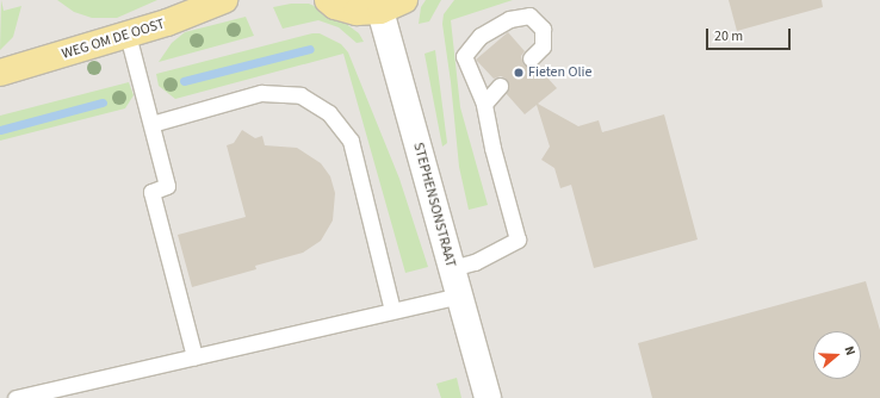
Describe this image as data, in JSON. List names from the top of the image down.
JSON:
{
  "streets": {
    "main road": ["WEG OM DE OOST"],
    "street": ["STEPHENSONSTRAAT"]
  },
  "places": ["Fieten Olie"],
  "scale_bar": "20 m",
  "north": "right"
}
